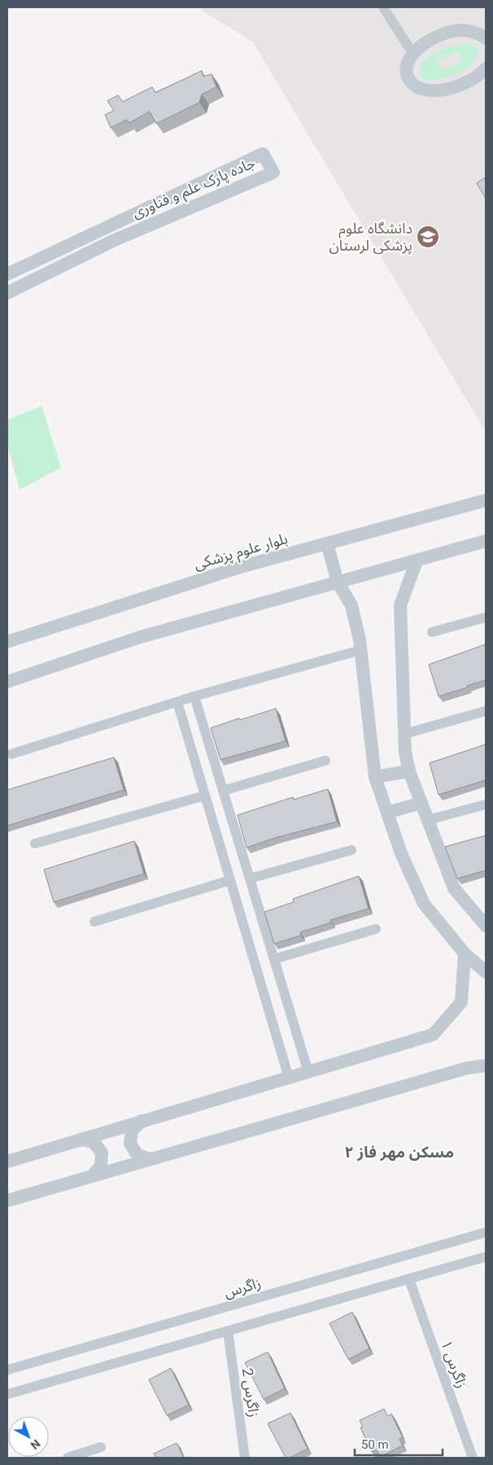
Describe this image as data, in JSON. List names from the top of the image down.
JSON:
{
  "streets": {
    "street": [
      "جاده پارک علم و فناوری",
      "بلوار علوم پزشکی",
      "زاگرس",
      "زاگرس ۱",
      "زاگرس 2"
    ]
  },
  "districts": ["مسکن مهر فاز ۲"],
  "places": {
    "school or university": ["دانشگاه علوم پزشکی لرستان"]
  },
  "scale_bar": "50 m",
  "north": "bottom right"
}
